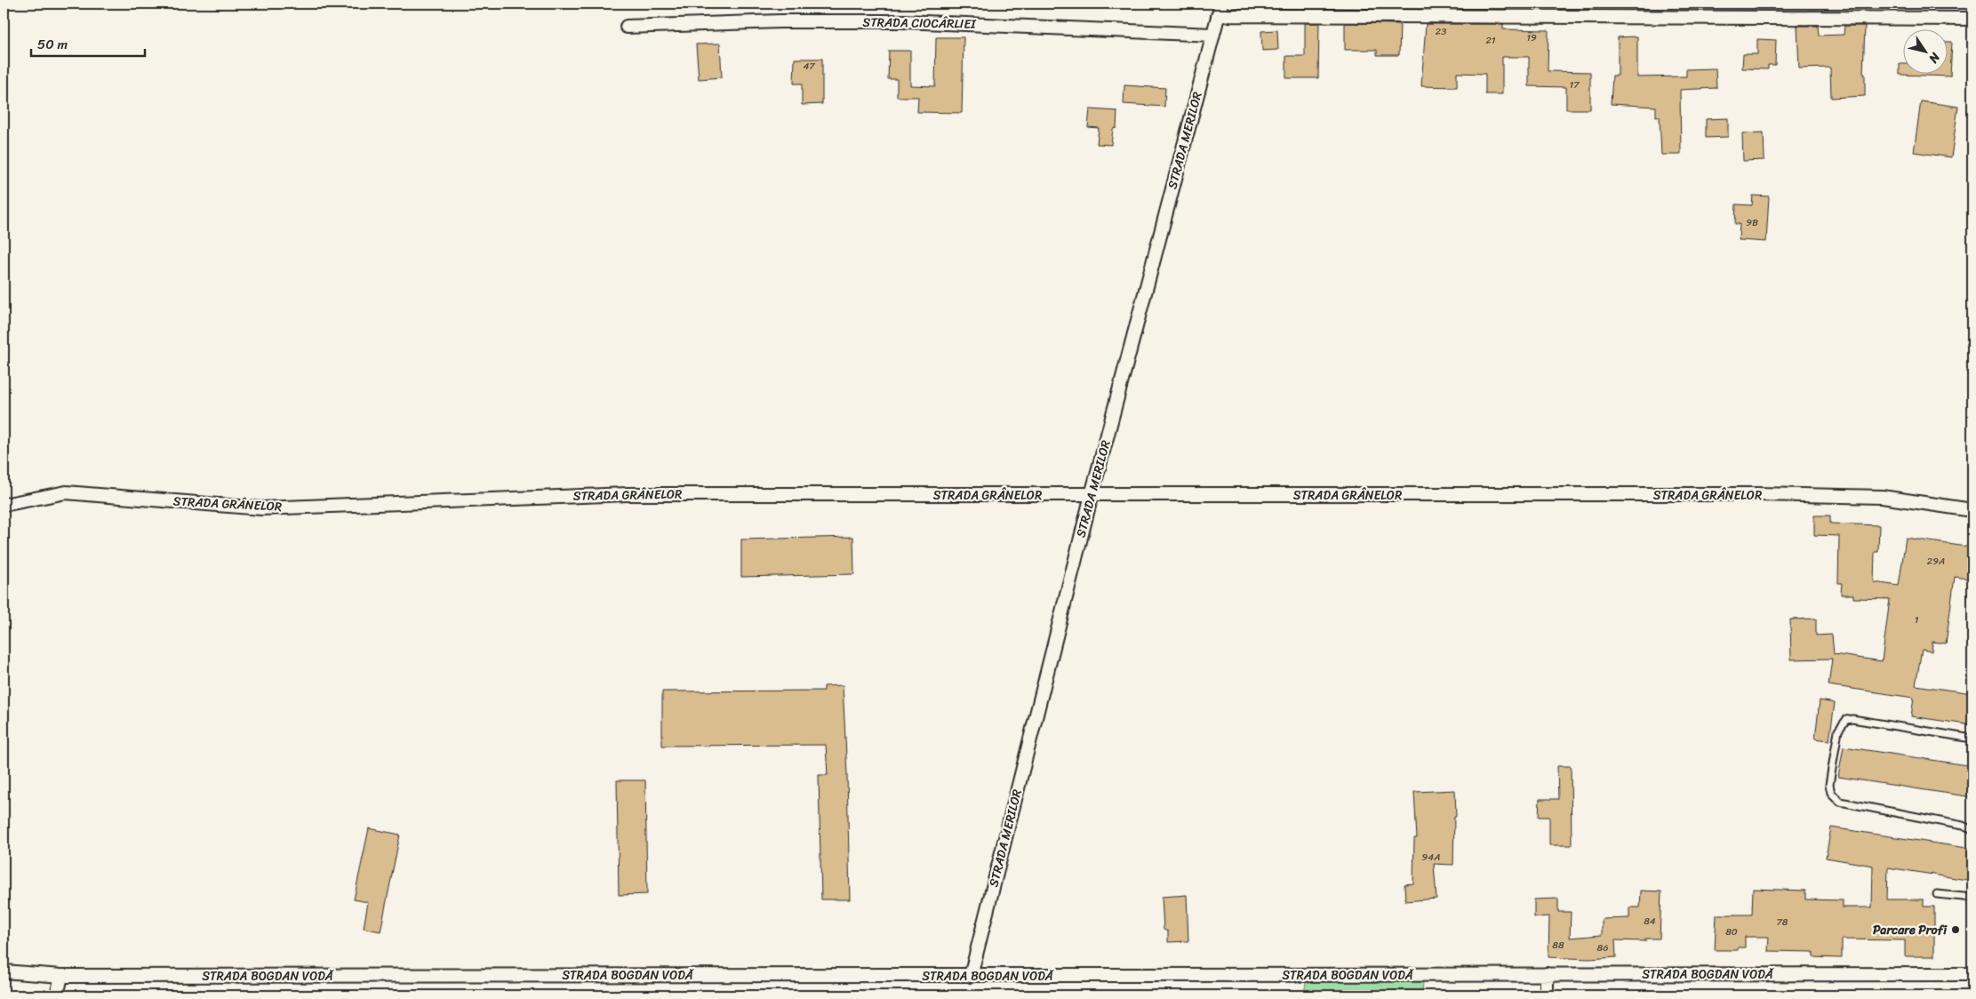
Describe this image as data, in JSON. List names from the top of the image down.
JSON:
{
  "streets": {
    "street": [
      "STRADA CIOCÂRLIEI",
      "STRADA MERILOR",
      "STRADA GRÂNELOR",
      "STRADA BOGDAN VODĂ"
    ]
  },
  "crossings": [
    ["STRADA CIOCÂRLIEI", "STRADA MERILOR"],
    ["STRADA MERILOR", "STRADA GRÂNELOR"],
    ["STRADA MERILOR", "STRADA BOGDAN VODĂ"]
  ],
  "places": ["Parcare Profi"],
  "house_numbers": [
    "23",
    "19",
    "21",
    "47",
    "17",
    "9B",
    "29A",
    "1",
    "94A",
    "84",
    "78",
    "80",
    "88",
    "86"
  ],
  "scale_bar": "50 m",
  "north": "bottom right"
}
